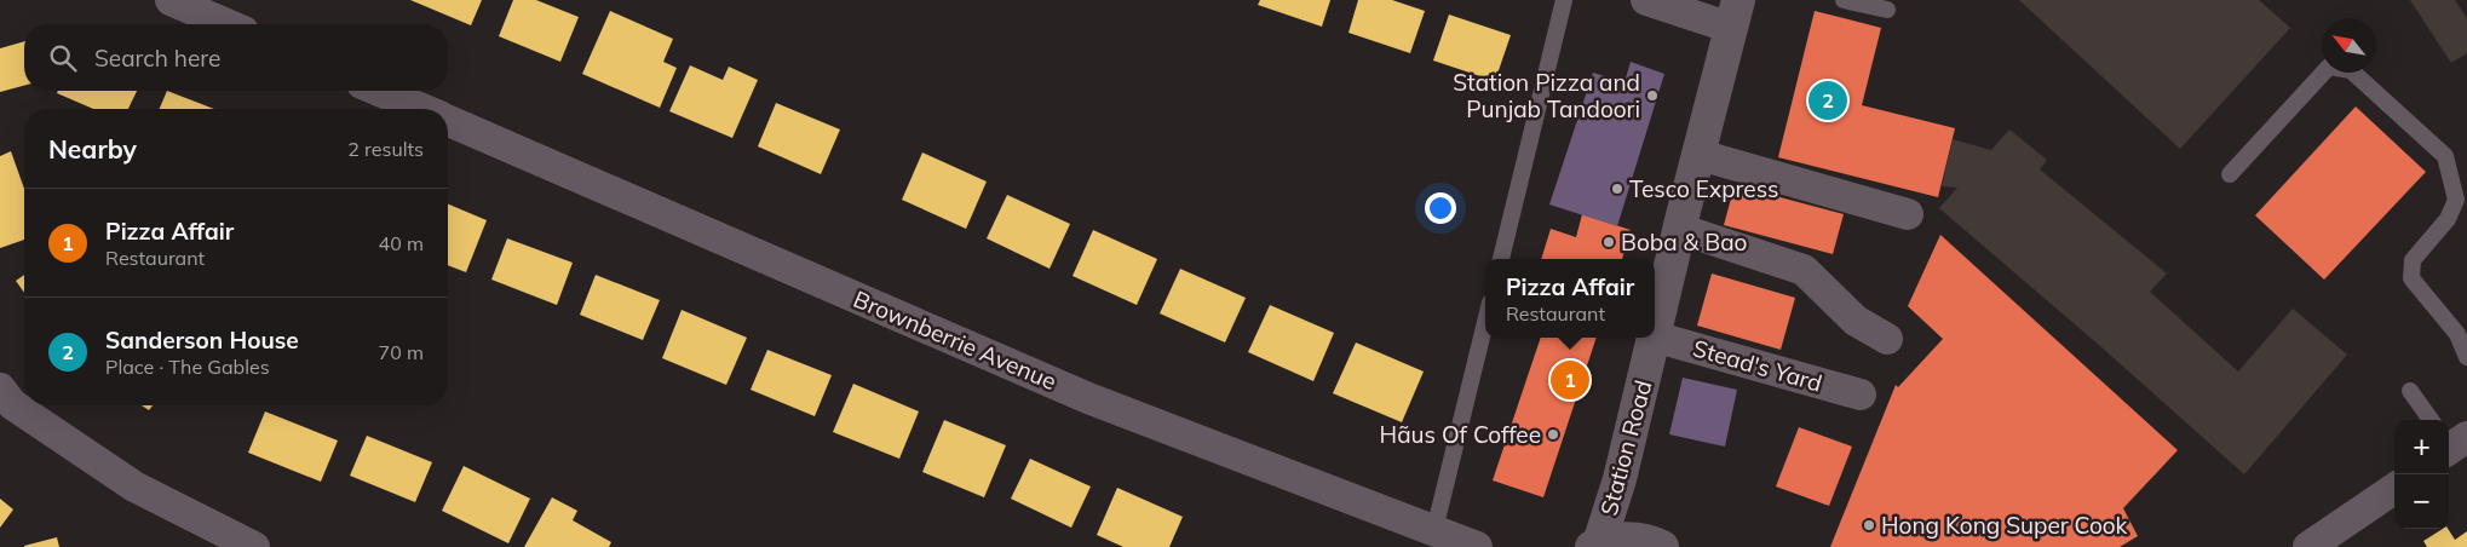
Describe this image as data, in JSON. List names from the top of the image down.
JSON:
{
  "streets": {
    "street": ["Brownberrie Avenue", "Stead's Yard", "Station Road"]
  },
  "places": [
    "Station Pizza and Punjab Tandoori",
    "Tesco Express",
    "Boba & Bao",
    "Hãus Of Coffee",
    "Hong Kong Super Cook"
  ],
  "north": "top left",
  "page": {
    "search": "Search here",
    "pins": ["2", "1"],
    "heading": ["Nearby", "2 results"],
    "list": [
      {
        "mark": "1",
        "name": "Pizza Affair",
        "note": "Restaurant",
        "value": "40 m"
      },
      {
        "mark": "2",
        "name": "Sanderson House",
        "note": "Place · The Gables",
        "value": "70 m"
      }
    ],
    "popup": ["Pizza Affair", "Restaurant"],
    "map_buttons": ["+", "−"]
  }
}
